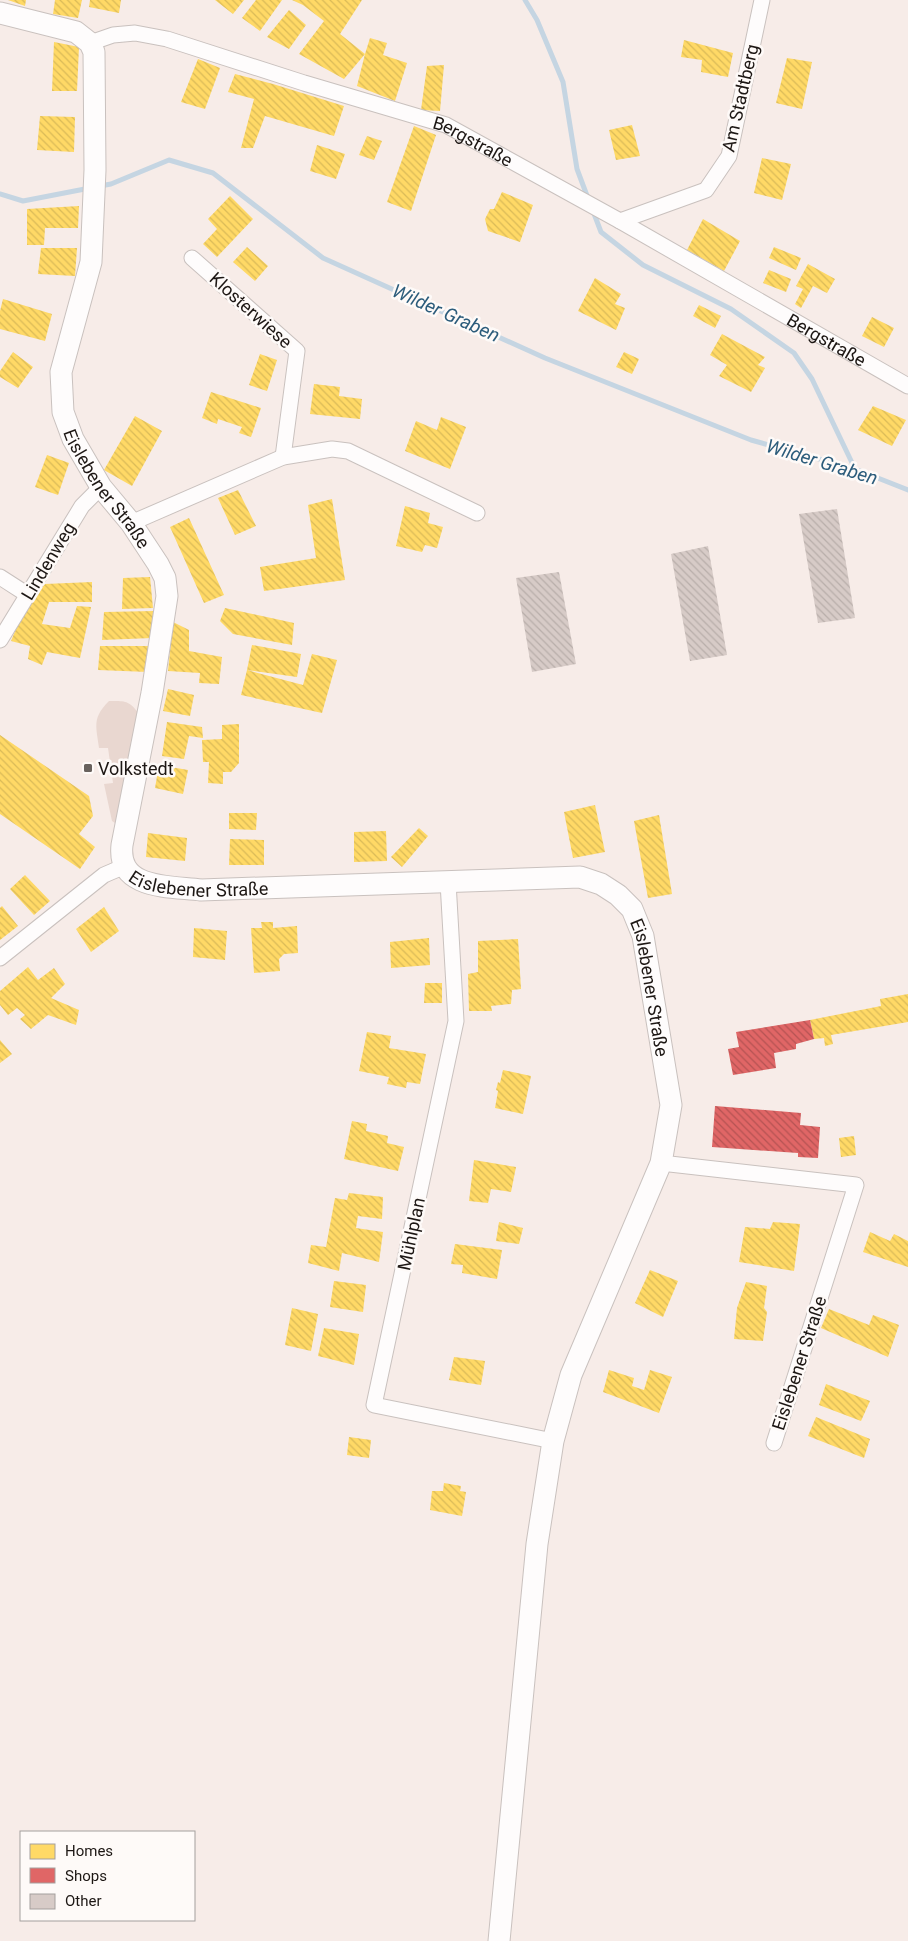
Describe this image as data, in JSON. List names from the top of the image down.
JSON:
{
  "streets": {
    "main road": ["Eislebener Straße"],
    "street": [
      "Am Stadtberg",
      "Bergstraße",
      "Klosterwiese",
      "Lindenweg",
      "Mühlplan"
    ]
  },
  "crossings": [
    ["Am Stadtberg", "Bergstraße"],
    ["Bergstraße", "Eislebener Straße"],
    ["Eislebener Straße", "Lindenweg"],
    ["Eislebener Straße", "Mühlplan"]
  ],
  "water": ["Wilder Graben"],
  "places": {
    "transit": ["Volkstedt"]
  },
  "legend": ["Homes", "Shops", "Other"]
}
